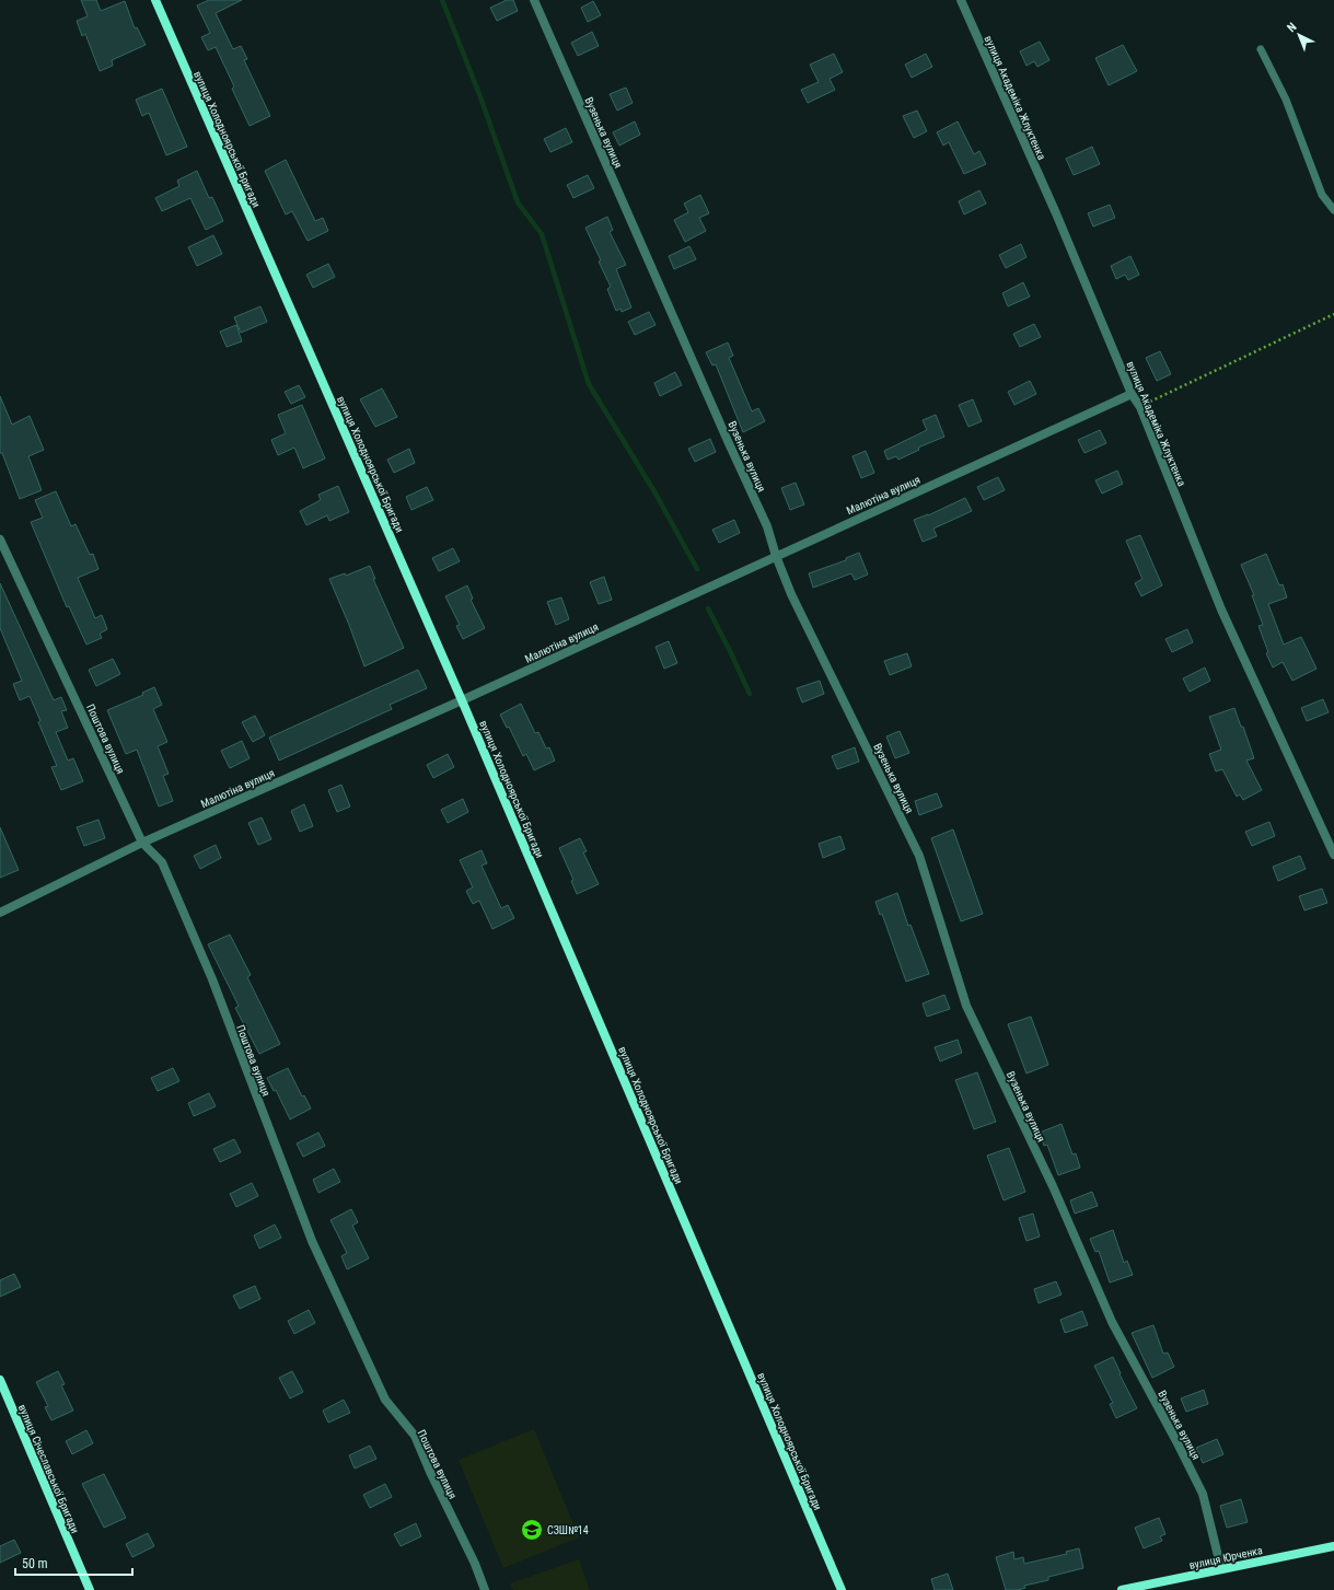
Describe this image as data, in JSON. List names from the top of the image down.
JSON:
{
  "streets": {
    "street": [
      "вулиця Академіка Жлуктенка",
      "Вузенька вулиця",
      "вулиця Холодноярської Бригади",
      "Малютіна вулиця",
      "Поштова вулиця",
      "вулиця Січеславської Бригади",
      "вулиця Юрченка"
    ]
  },
  "crossings": [
    ["вулиця Академіка Жлуктенка", "Малютіна вулиця"],
    ["Вузенька вулиця", "Малютіна вулиця"],
    ["Вузенька вулиця", "вулиця Юрченка"],
    ["вулиця Холодноярської Бригади", "Малютіна вулиця"],
    ["Малютіна вулиця", "Поштова вулиця"]
  ],
  "places": {
    "school or university": ["СЗШ№14"]
  },
  "scale_bar": "50 m",
  "north": "top left"
}
